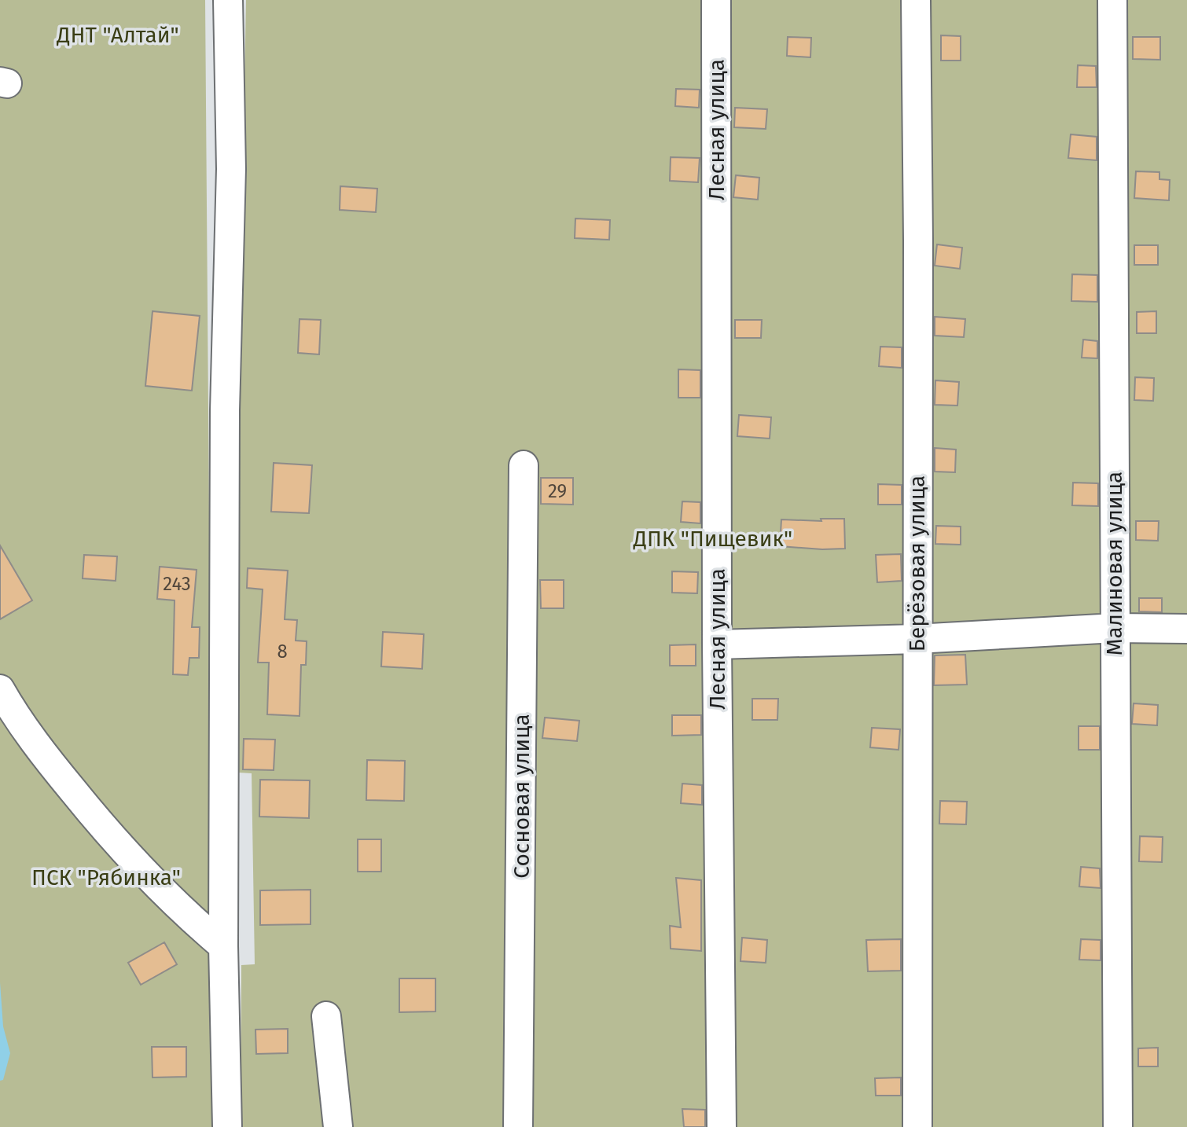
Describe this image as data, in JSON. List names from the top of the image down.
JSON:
{
  "streets": {
    "street": [
      "Лесная улица",
      "Берёзовая улица",
      "Малиновая улица",
      "Сосновая улица"
    ]
  },
  "parks": ["ДНТ \"Алтай\"", "ДПК \"Пищевик\"", "ПСК \"Рябинка\""],
  "house_numbers": ["29", "243", "8"]
}
